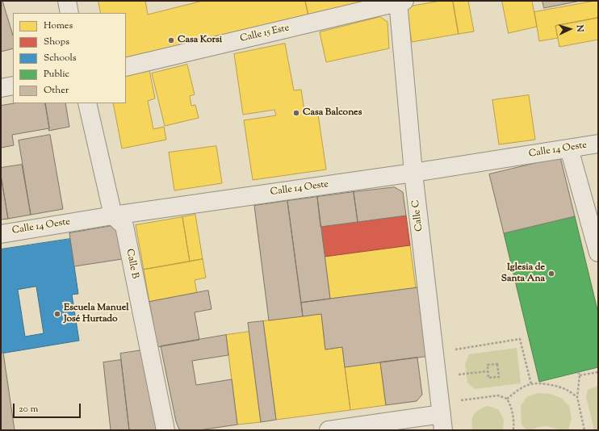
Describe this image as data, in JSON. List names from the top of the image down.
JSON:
{
  "streets": {
    "street": [
      "Calle 15 Este",
      "Calle 14 Oeste",
      "Calle C",
      "Calle B"
    ]
  },
  "crossings": [
    ["Calle 15 Este", "Calle C"],
    ["Calle 14 Oeste", "Calle C"],
    ["Calle 14 Oeste", "Calle B"]
  ],
  "places": [
    "Casa Korsi",
    "Casa Balcones",
    "Iglesia de Santa Ana",
    "Escuela Manuel José Hurtado"
  ],
  "legend": [
    "Homes",
    "Shops",
    "Schools",
    "Public",
    "Other"
  ],
  "scale_bar": "20 m",
  "north": "right"
}
